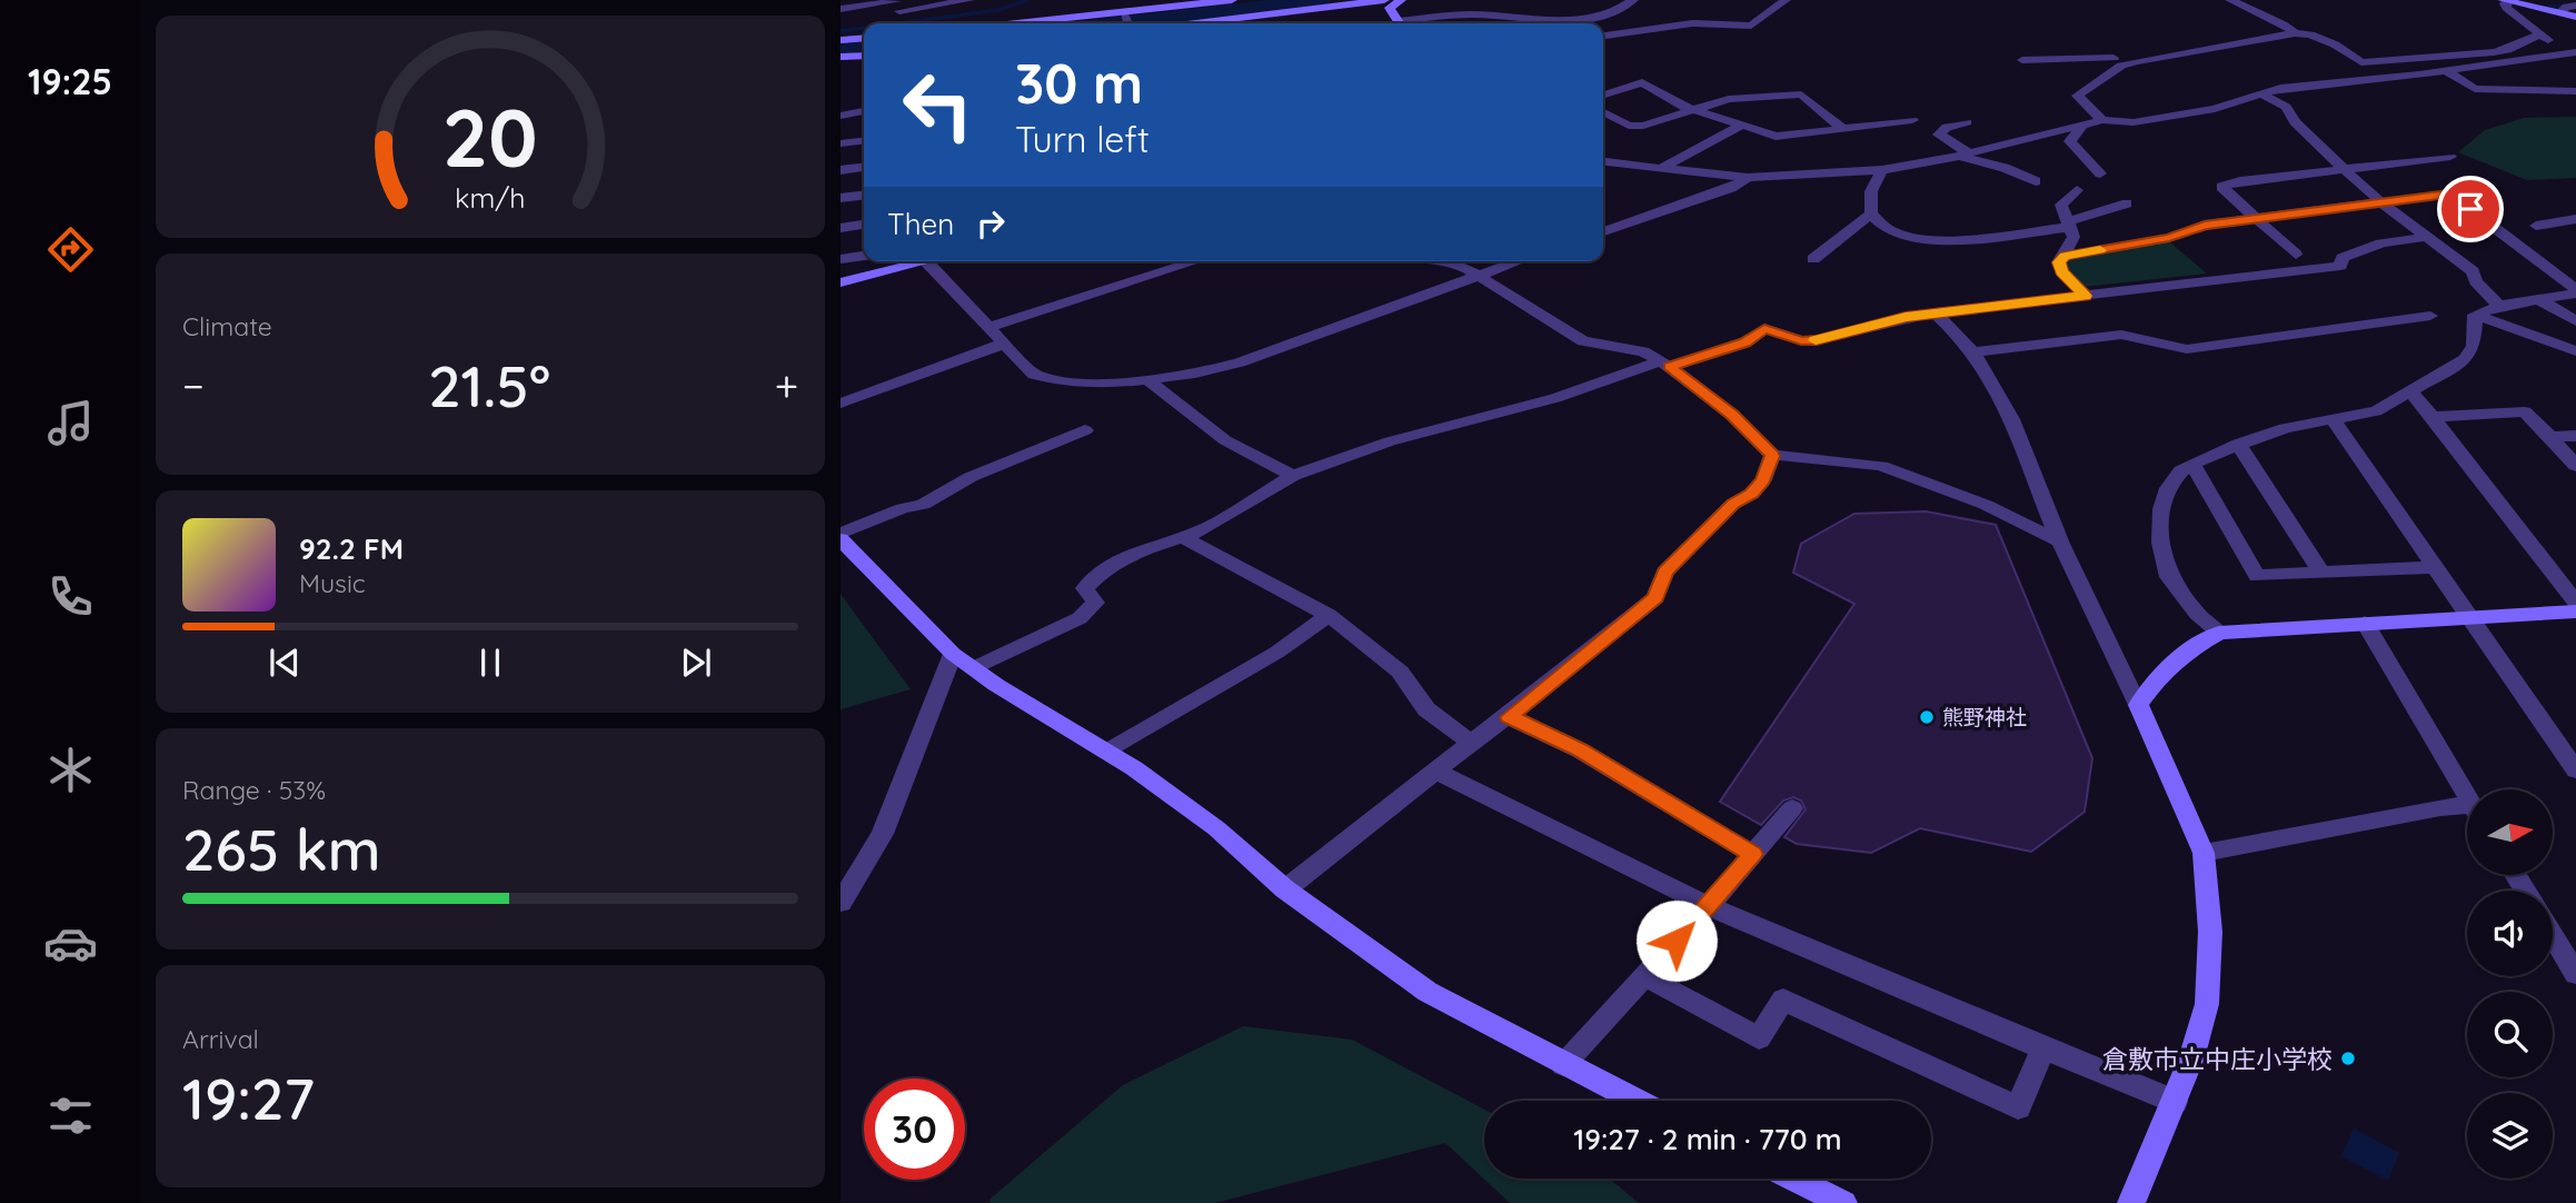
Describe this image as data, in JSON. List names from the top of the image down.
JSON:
{
  "places": ["熊野神社", "倉敷市立中庄小学校"],
  "north": "right",
  "page": {
    "tabs": "19:25",
    "turn": ["30 m", "Turn left"],
    "then": "Then",
    "tile": [
      "Climate",
      ["Range · 53%", "265 km"],
      ["Arrival", "19:27"]
    ],
    "heat": ["−", "21.5°", "+"],
    "song": ["92.2 FM", "Music"],
    "limit": "30",
    "trip": "19:27 · 2 min · 770 m",
    "gauge": ["20", "km/h"]
  }
}
